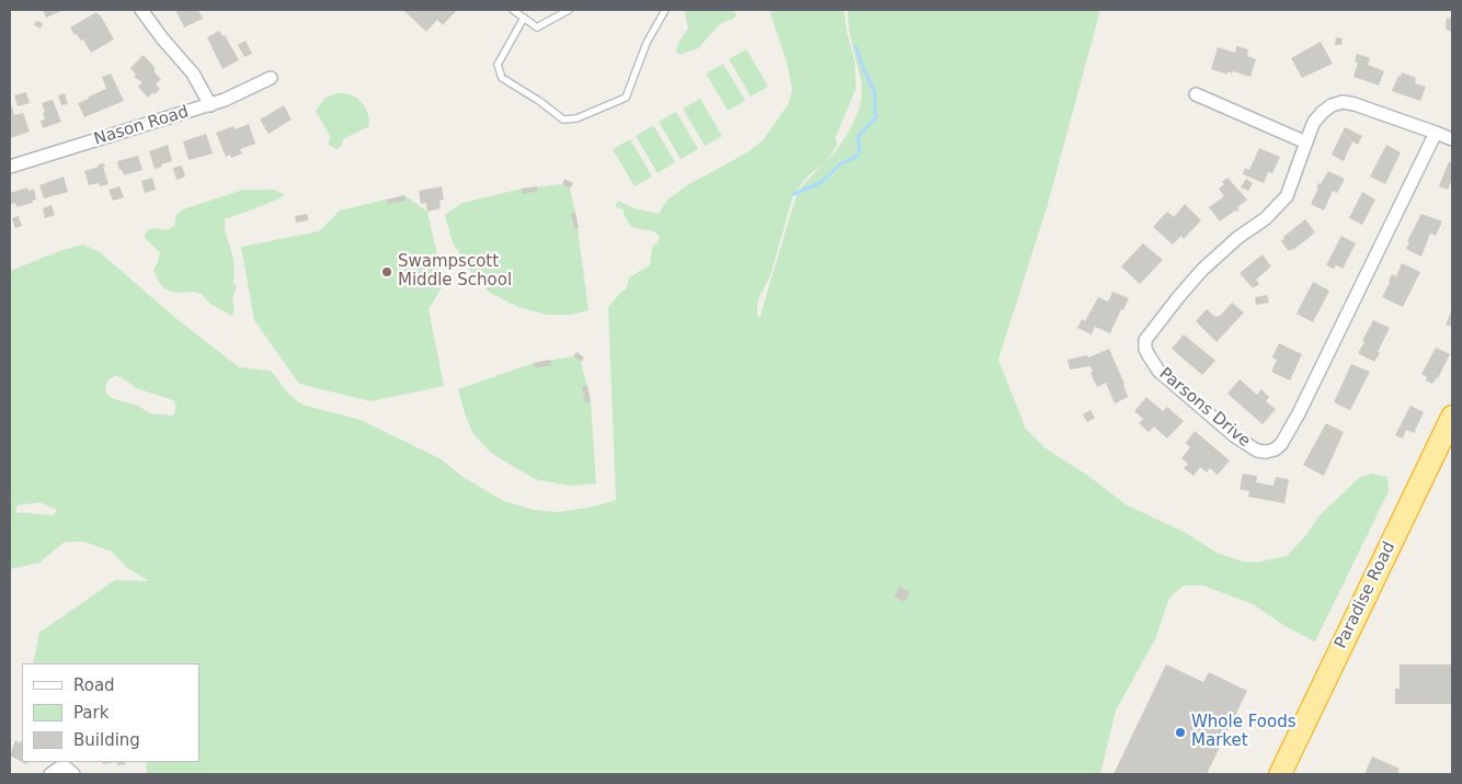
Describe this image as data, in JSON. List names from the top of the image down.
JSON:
{
  "streets": {
    "highway": ["Paradise Road"],
    "street": ["Nason Road", "Parsons Drive"]
  },
  "places": ["Swampscott Middle School", "Whole Foods Market"],
  "legend": ["Road", "Park", "Building"]
}
